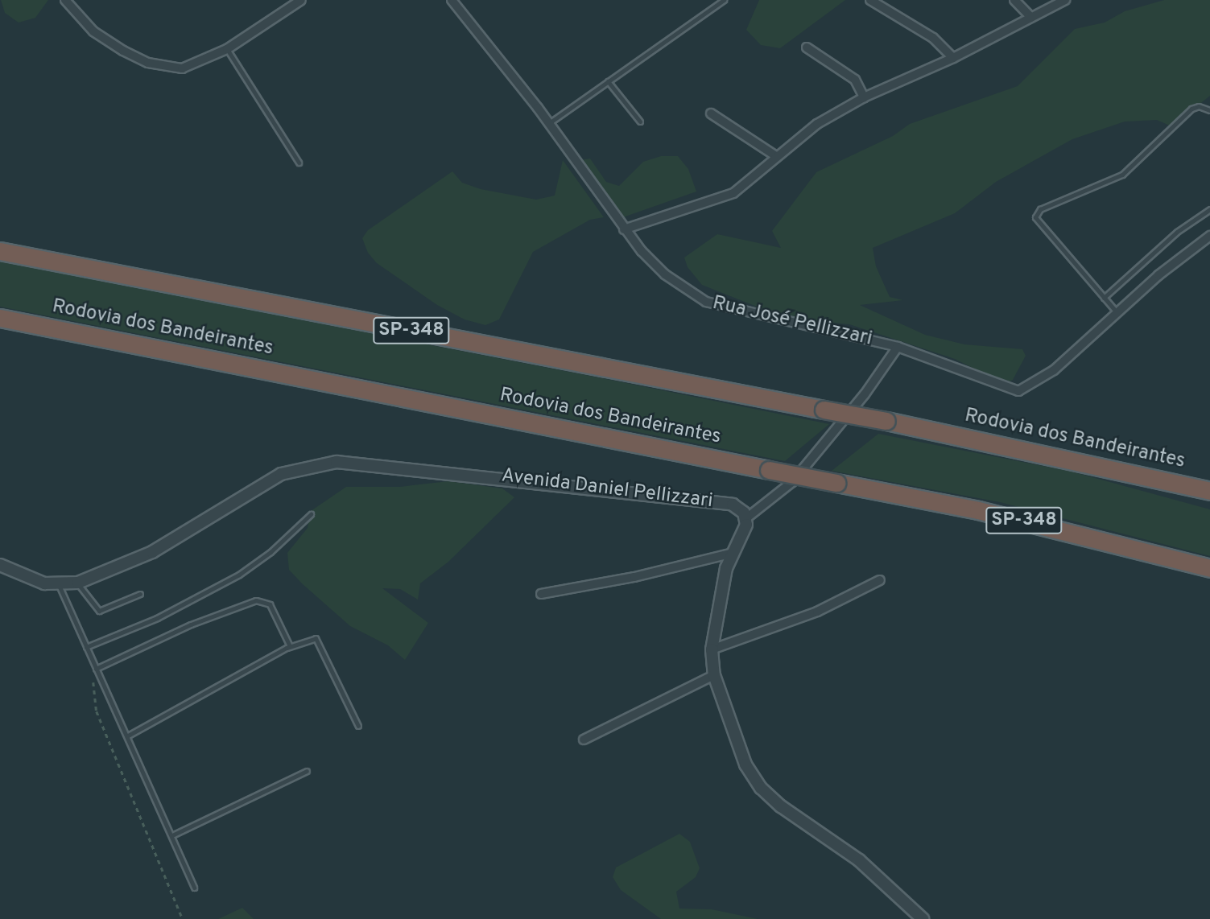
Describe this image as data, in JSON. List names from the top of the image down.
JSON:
{
  "streets": {
    "highway": ["Rodovia dos Bandeirantes", "SP-348"],
    "street": ["Rua José Pellizzari", "Avenida Daniel Pellizzari"]
  }
}
